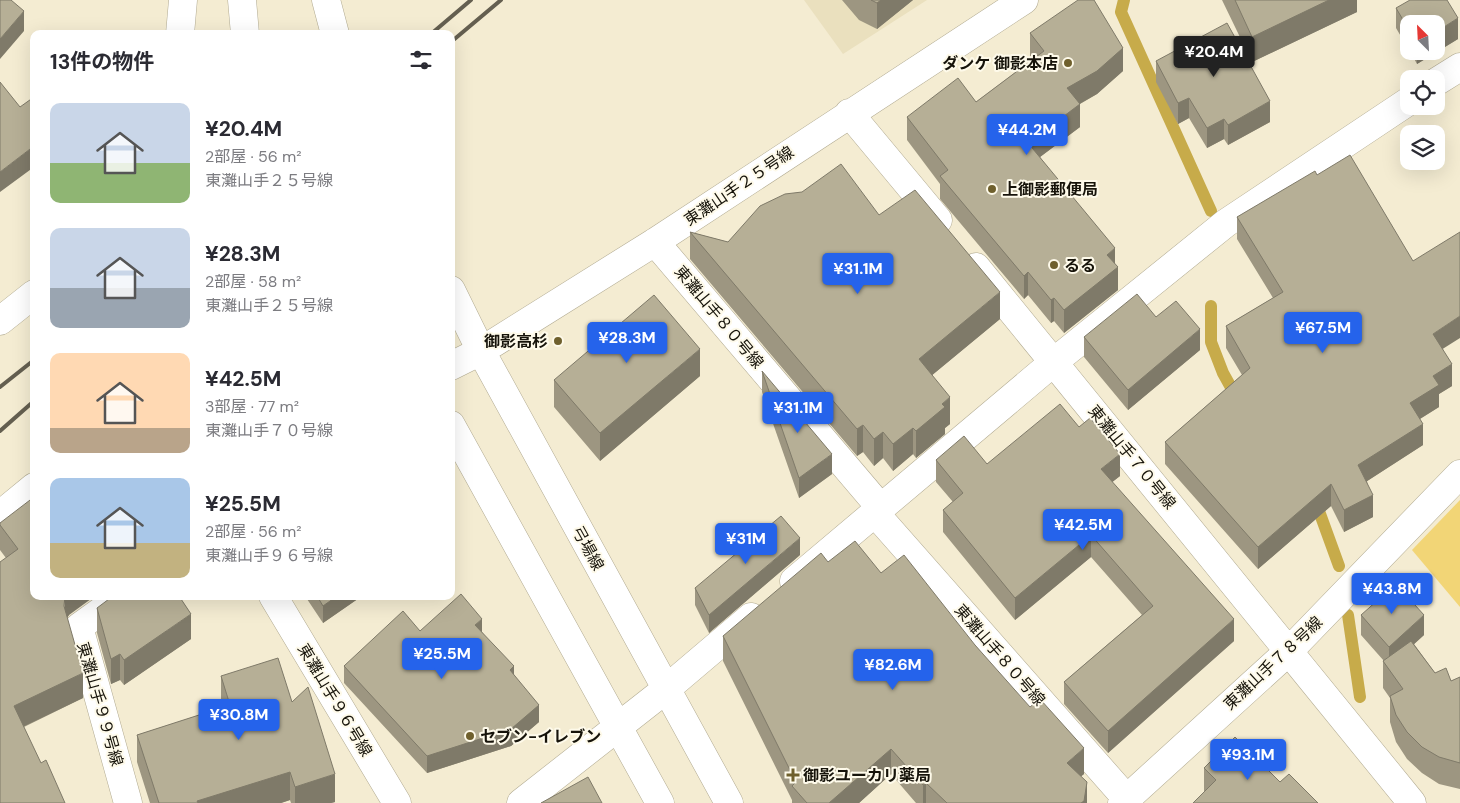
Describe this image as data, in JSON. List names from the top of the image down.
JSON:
{
  "streets": {
    "street": [
      "東灘山手２５号線",
      "東灘山手８０号線",
      "東灘山手７０号線",
      "弓場線",
      "東灘山手７８号線",
      "東灘山手９６号線",
      "東灘山手９９号線"
    ]
  },
  "crossings": [
    ["東灘山手２５号線", "東灘山手８０号線"],
    ["東灘山手２５号線", "東灘山手７０号線"],
    ["東灘山手２５号線", "弓場線"],
    ["東灘山手８０号線", "東灘山手７８号線"],
    ["東灘山手７０号線", "東灘山手７８号線"]
  ],
  "places": {
    "other": [
      "ダンケ 御影本店",
      "上御影郵便局",
      "るる",
      "御影高杉",
      "セブン-イレブン"
    ],
    "health": ["御影ユーカリ薬局"]
  },
  "north": "top left",
  "page": {
    "heading": "13件の物件",
    "price": [
      "¥20.4M",
      "¥44.2M",
      "¥31.1M",
      "¥67.5M",
      "¥28.3M",
      "¥31.1M",
      "¥42.5M",
      "¥31M",
      "¥43.8M",
      "¥25.5M",
      "¥82.6M",
      "¥30.8M",
      "¥93.1M"
    ],
    "list": [
      {
        "name": "¥20.4M",
        "note": "2部屋 · 56 m² · 東灘山手２５号線"
      },
      {
        "name": "¥28.3M",
        "note": "2部屋 · 58 m² · 東灘山手２５号線"
      },
      {
        "name": "¥42.5M",
        "note": "3部屋 · 77 m² · 東灘山手７０号線"
      },
      {
        "name": "¥25.5M",
        "note": "2部屋 · 56 m² · 東灘山手９６号線"
      }
    ]
  }
}
